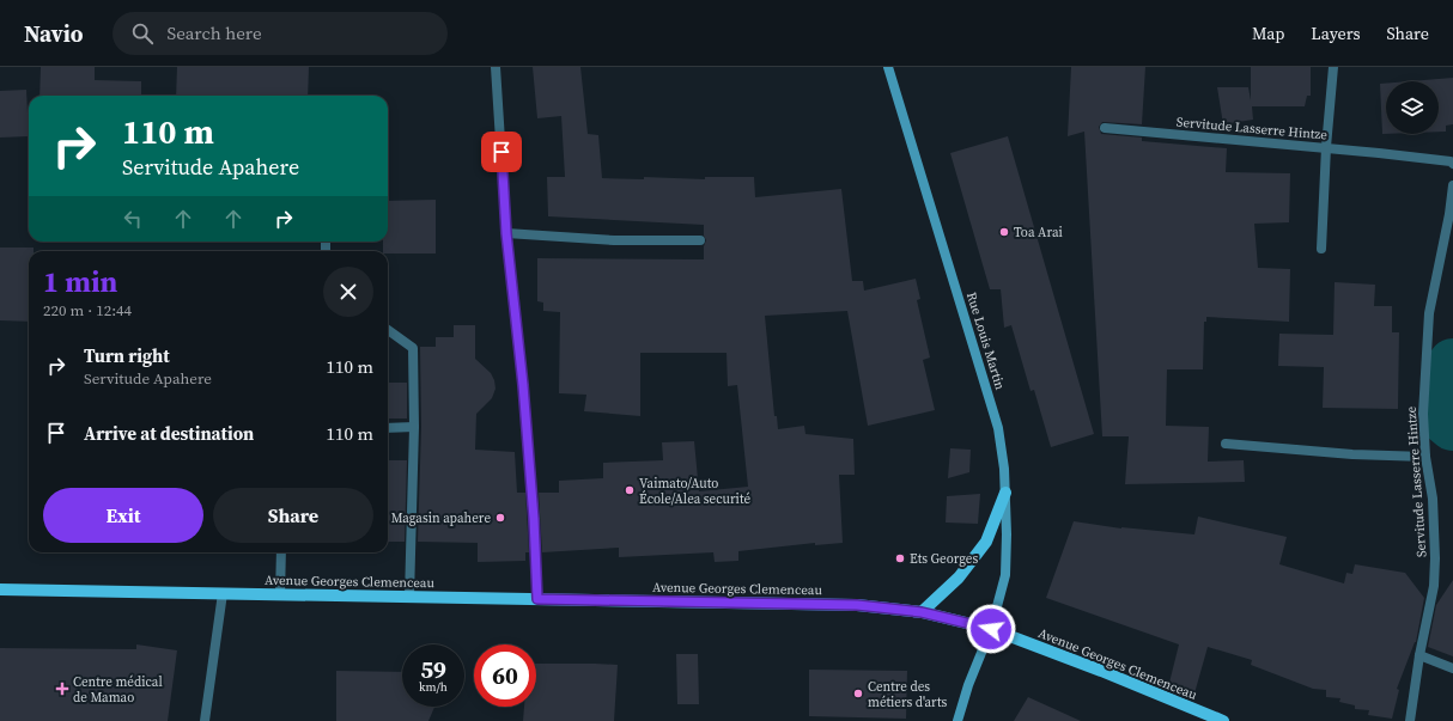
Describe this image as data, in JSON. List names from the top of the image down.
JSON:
{
  "streets": {
    "main road": ["Rue Louis Martin", "Avenue Georges Clemenceau"],
    "street": ["Servitude Lasserre Hintze"]
  },
  "crossings": [
    ["Rue Louis Martin", "Avenue Georges Clemenceau"]
  ],
  "places": {
    "other": [
      "Toa Arai",
      "Vaimato/Auto École/Alea securité",
      "Magasin apahere",
      "Ets Georges",
      "Centre des métiers d'arts"
    ],
    "health": ["Centre médical de Mamao"]
  },
  "page": {
    "header": "Navio",
    "search": "Search here",
    "nav": ["Map", "Layers", "Share"],
    "turn": ["110 m", "Servitude Apahere"],
    "heading": ["1 min", "220 m · 12:44"],
    "list": [
      {
        "name": "Turn right",
        "note": "Servitude Apahere",
        "value": "110 m"
      },
      {
        "name": "Arrive at destination",
        "value": "110 m"
      }
    ],
    "buttons": ["Exit", "Share"],
    "speed": "59 km/h",
    "limit": "60"
  }
}
